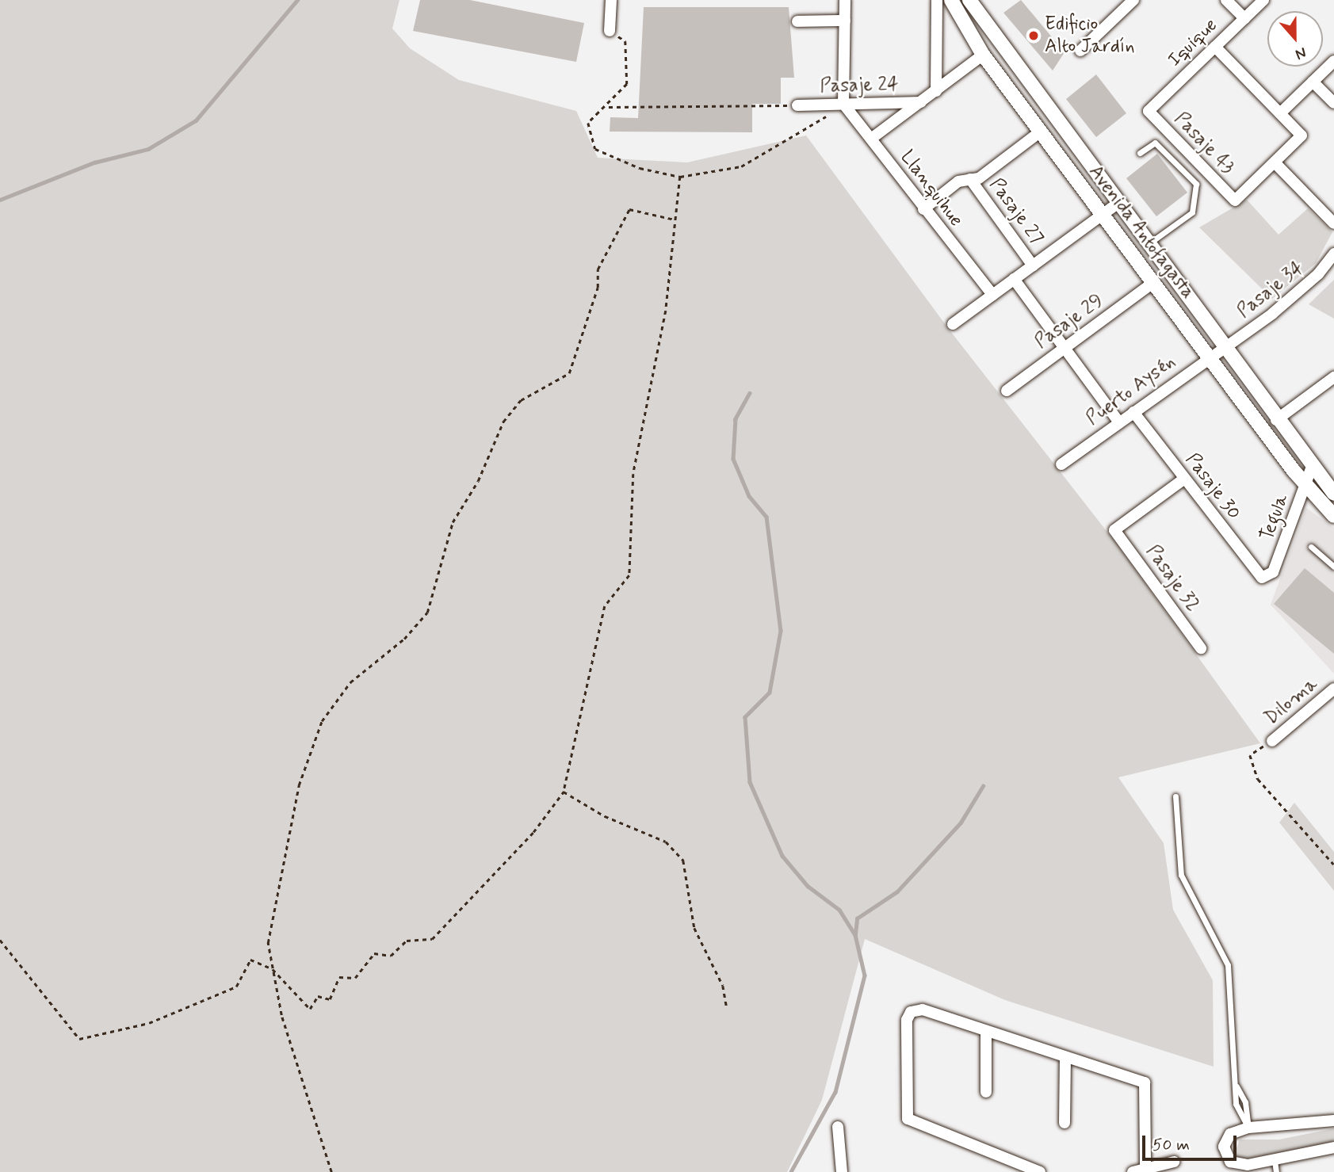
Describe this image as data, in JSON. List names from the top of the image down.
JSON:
{
  "streets": {
    "street": [
      "Iquique",
      "Pasaje 24",
      "Pasaje 43",
      "Llanquihue",
      "Pasaje 27",
      "Avenida Antofagasta",
      "Pasaje 34",
      "Pasaje 29",
      "Puerto Aysén",
      "Pasaje 30",
      "Tegula",
      "Pasaje 32",
      "Diloma"
    ]
  },
  "crossings": [
    ["Iquique", "Pasaje 43"],
    ["Pasaje 24", "Llanquihue"],
    ["Avenida Antofagasta", "Pasaje 34"],
    ["Avenida Antofagasta", "Pasaje 29"],
    ["Avenida Antofagasta", "Puerto Aysén"],
    ["Avenida Antofagasta", "Tegula"],
    ["Pasaje 34", "Puerto Aysén"],
    ["Puerto Aysén", "Pasaje 30"],
    ["Pasaje 30", "Tegula"],
    ["Pasaje 30", "Pasaje 32"]
  ],
  "places": ["Edificio Alto Jardín"],
  "scale_bar": "50 m",
  "north": "bottom"
}
